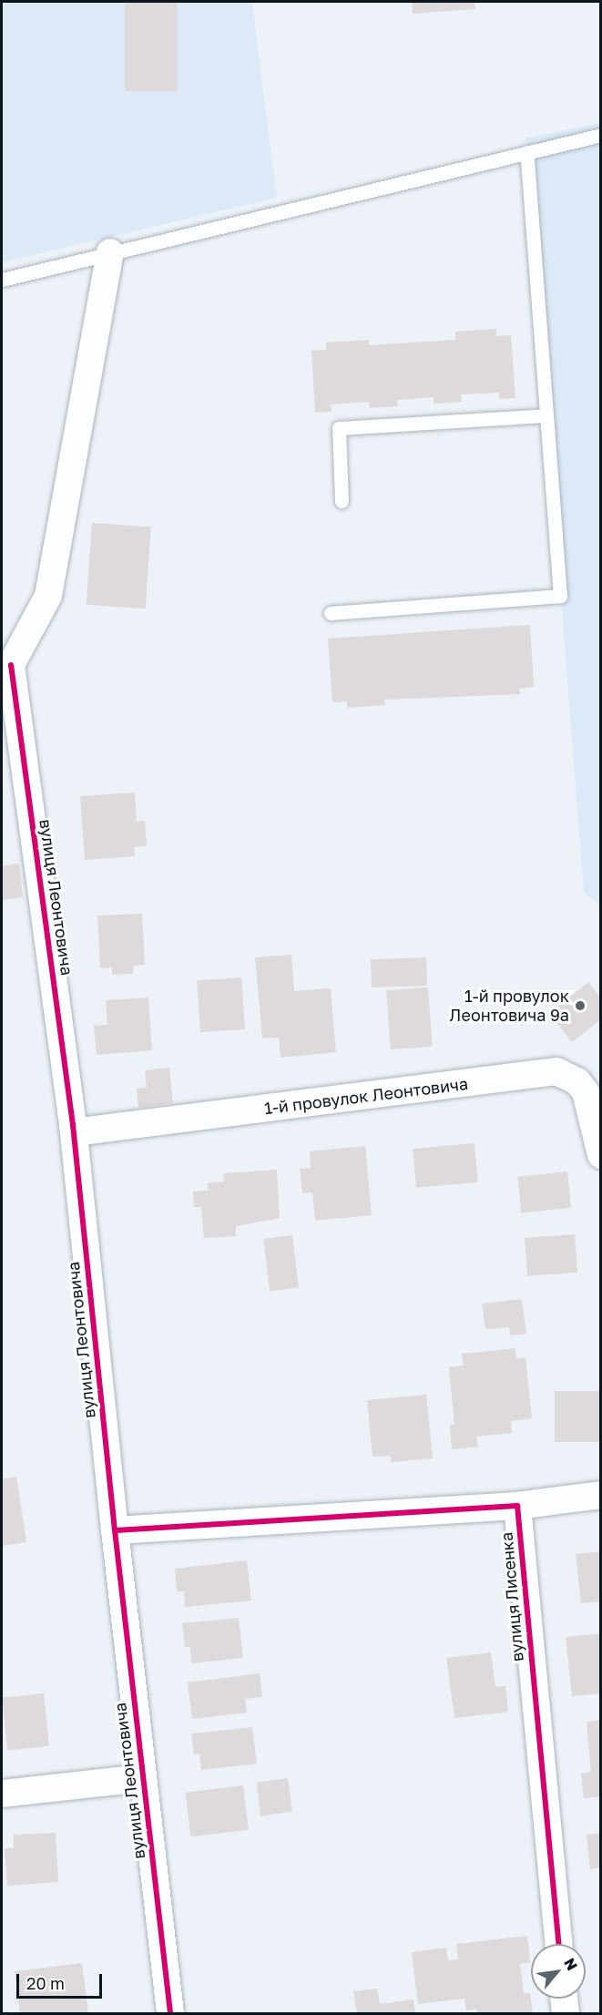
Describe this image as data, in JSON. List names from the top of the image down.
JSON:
{
  "streets": {
    "street": ["вулиця Леонтовича", "1-й провулок Леонтовича", "вулиця Лисенка"]
  },
  "crossings": [
    ["вулиця Леонтовича", "1-й провулок Леонтовича"]
  ],
  "places": ["1-й провулок Леонтовича 9а"],
  "scale_bar": "20 m",
  "north": "top right"
}
